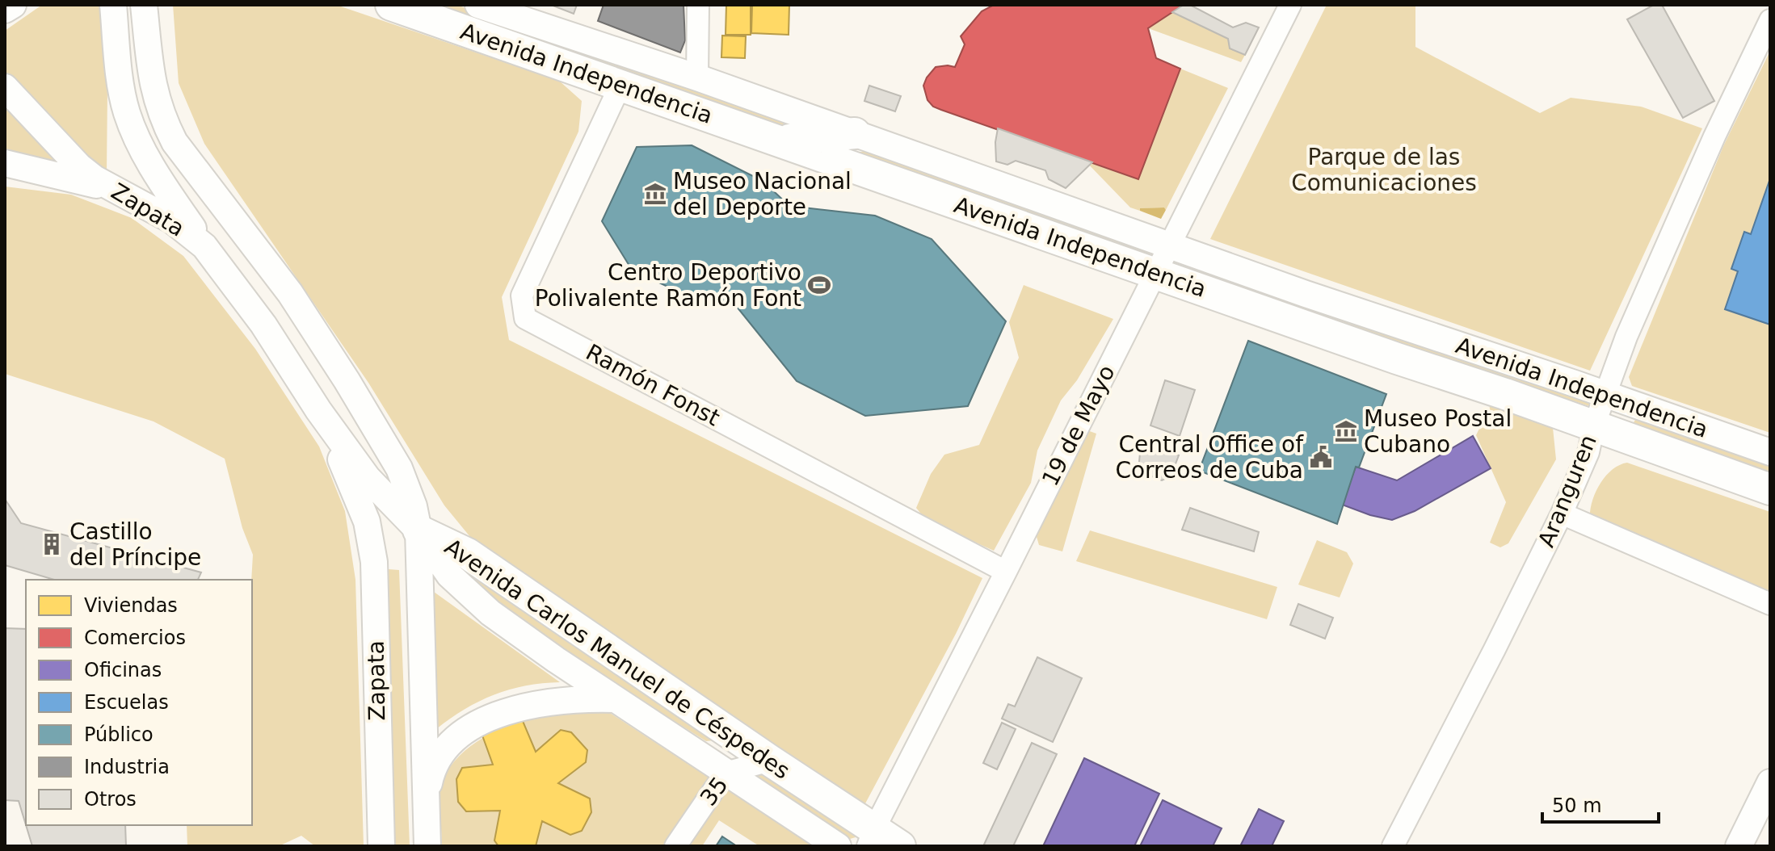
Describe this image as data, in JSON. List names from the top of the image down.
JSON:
{
  "streets": {
    "highway": ["Avenida Independencia", "Avenida Carlos Manuel de Céspedes"],
    "main road": ["Zapata"],
    "street": [
      "Ramón Fonst",
      "19 de Mayo",
      "Aranguren",
      "35"
    ]
  },
  "crossings": [
    ["Avenida Independencia", "Ramón Fonst"],
    ["Avenida Independencia", "19 de Mayo"],
    ["Avenida Independencia", "Aranguren"],
    ["Zapata", "Avenida Carlos Manuel de Céspedes"],
    ["Ramón Fonst", "19 de Mayo"],
    ["19 de Mayo", "Avenida Carlos Manuel de Céspedes"],
    ["Avenida Carlos Manuel de Céspedes", "35"]
  ],
  "parks": ["Parque de las Comunicaciones"],
  "places": {
    "museum": ["Museo Nacional del Deporte", "Museo Postal Cubano"],
    "sports": ["Centro Deportivo Polivalente Ramón Font"],
    "public building": ["Central Office of Correos de Cuba"],
    "building": ["Castillo del Príncipe"]
  },
  "legend": [
    "Viviendas",
    "Comercios",
    "Oficinas",
    "Escuelas",
    "Público",
    "Industria",
    "Otros"
  ],
  "scale_bar": "50 m"
}
